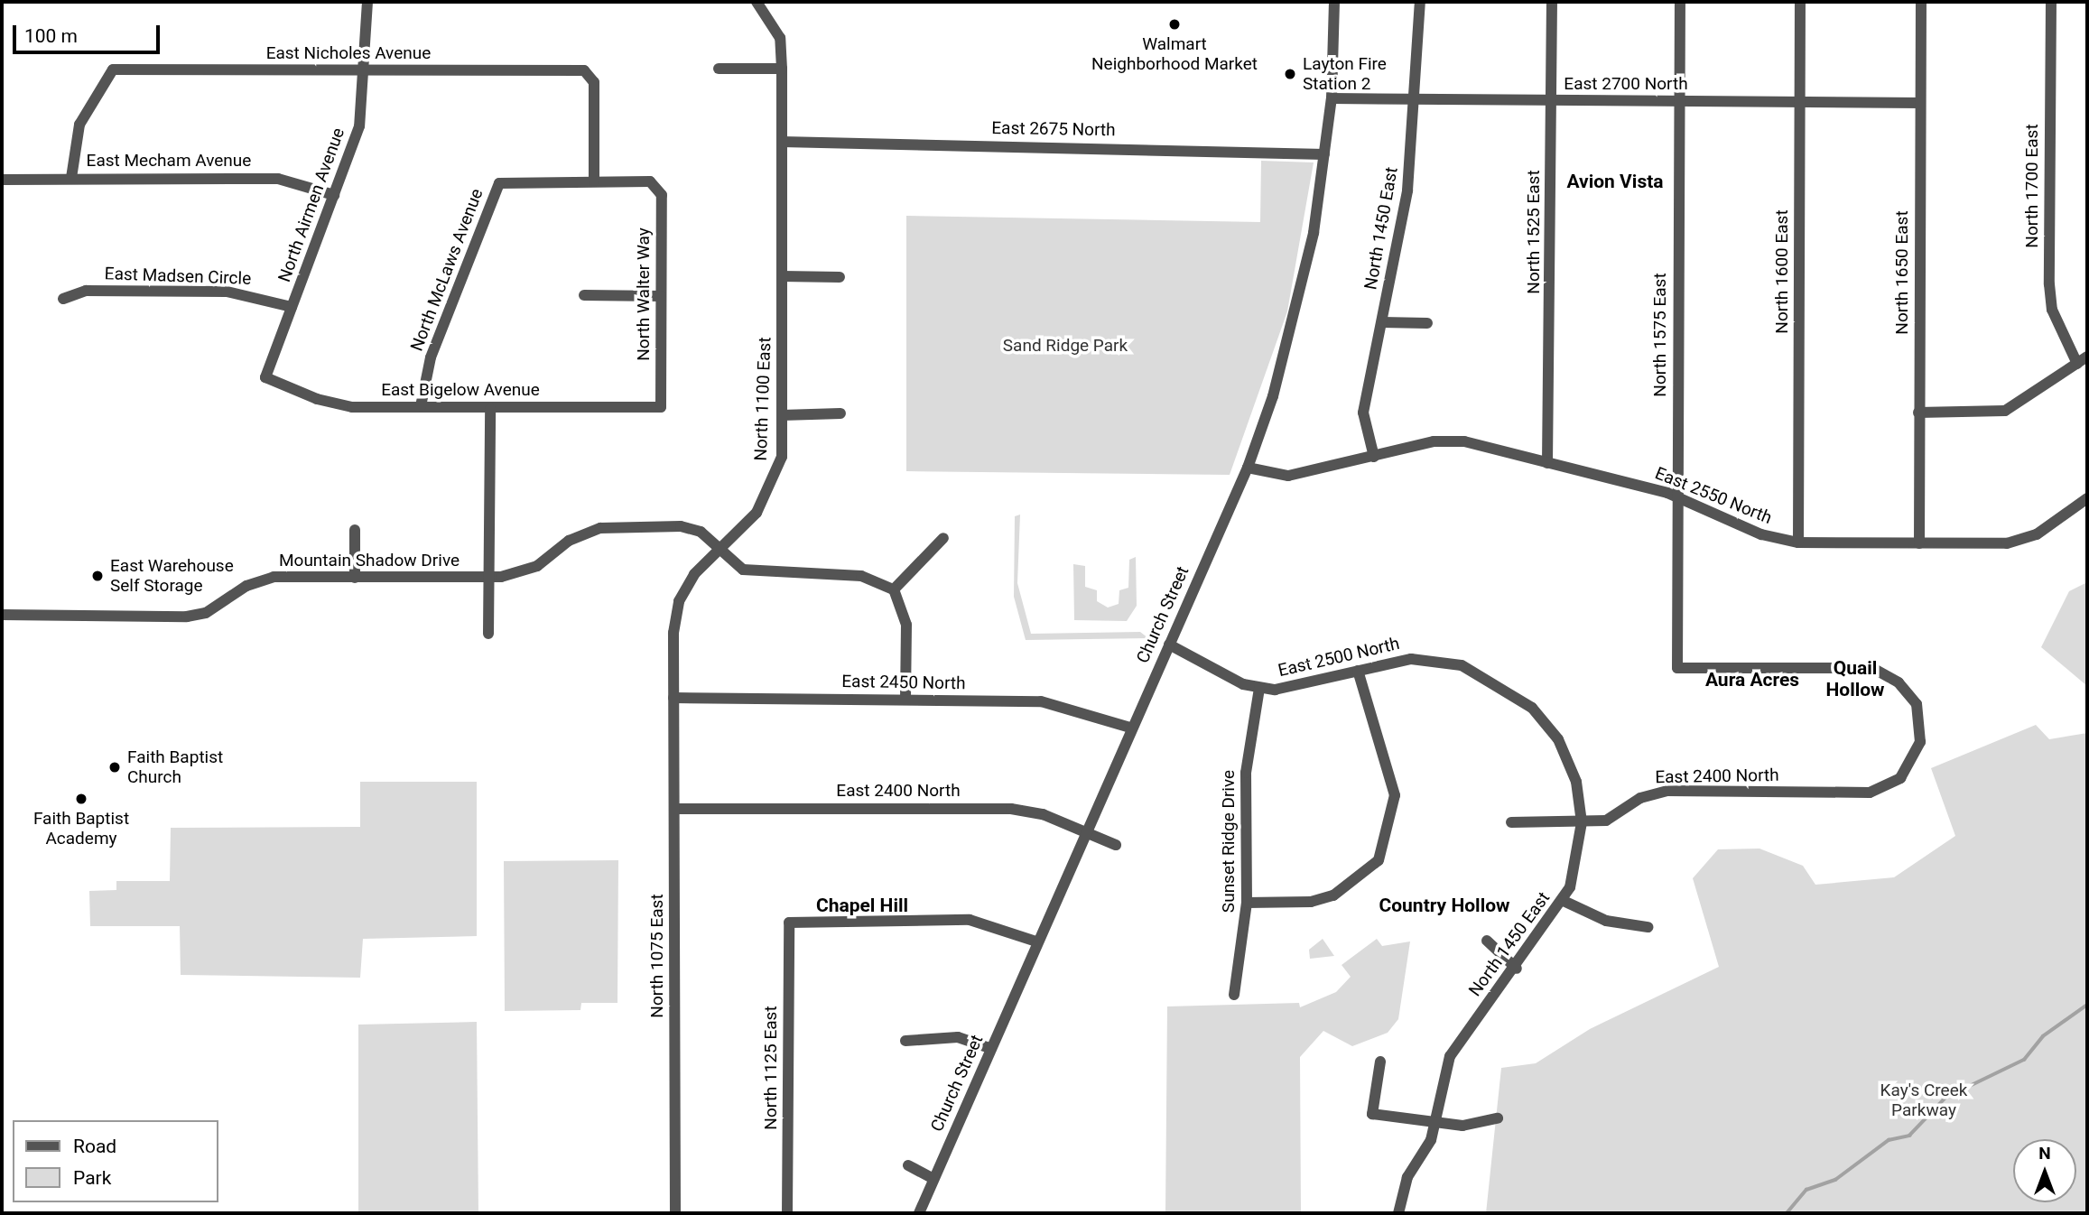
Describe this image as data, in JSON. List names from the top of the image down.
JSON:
{
  "streets": {
    "street": [
      "East Nicholes Avenue",
      "East 2700 North",
      "East 2675 North",
      "East Mecham Avenue",
      "North 1700 East",
      "North Airmen Avenue",
      "North 1450 East",
      "North 1525 East",
      "North McLaws Avenue",
      "North 1600 East",
      "North 1650 East",
      "East Madsen Circle",
      "North Walter Way",
      "North 1575 East",
      "East Bigelow Avenue",
      "North 1100 East",
      "East 2550 North",
      "Mountain Shadow Drive",
      "Church Street",
      "East 2500 North",
      "East 2450 North",
      "East 2400 North",
      "Sunset Ridge Drive",
      "North 1075 East",
      "North 1125 East"
    ]
  },
  "crossings": [
    ["East Nicholes Avenue", "East Mecham Avenue"],
    ["East Nicholes Avenue", "North Airmen Avenue"],
    ["East Nicholes Avenue", "North McLaws Avenue"],
    ["East Nicholes Avenue", "North Walter Way"],
    ["East 2700 North", "North 1450 East"],
    ["East 2700 North", "North 1525 East"],
    ["East 2700 North", "North 1600 East"],
    ["East 2700 North", "North 1650 East"],
    ["East 2700 North", "North 1575 East"],
    ["East 2700 North", "Church Street"],
    ["East 2675 North", "North 1100 East"],
    ["East 2675 North", "Church Street"],
    ["East Mecham Avenue", "North Airmen Avenue"],
    ["North Airmen Avenue", "East Madsen Circle"],
    ["North Airmen Avenue", "East Bigelow Avenue"],
    ["North 1450 East", "East 2550 North"],
    ["North 1450 East", "East 2500 North"],
    ["North 1450 East", "East 2400 North"],
    ["North 1525 East", "East 2550 North"],
    ["North McLaws Avenue", "North Walter Way"],
    ["North McLaws Avenue", "East Bigelow Avenue"],
    ["North 1600 East", "East 2550 North"],
    ["North 1650 East", "East 2550 North"],
    ["North Walter Way", "East Bigelow Avenue"],
    ["North 1575 East", "East 2550 North"],
    ["North 1575 East", "East 2400 North"],
    ["North 1100 East", "Mountain Shadow Drive"],
    ["North 1100 East", "East 2450 North"],
    ["North 1100 East", "North 1075 East"],
    ["East 2550 North", "Church Street"],
    ["Church Street", "East 2500 North"],
    ["Church Street", "East 2450 North"],
    ["Church Street", "East 2400 North"],
    ["Church Street", "North 1125 East"],
    ["East 2500 North", "Sunset Ridge Drive"],
    ["East 2450 North", "North 1075 East"],
    ["East 2400 North", "North 1075 East"]
  ],
  "districts": [
    "Avion Vista",
    "Quail Hollow",
    "Aura Acres",
    "Chapel Hill",
    "Country Hollow"
  ],
  "parks": ["Sand Ridge Park", "Kay's Creek Parkway"],
  "places": [
    "Walmart Neighborhood Market",
    "Layton Fire Station 2",
    "East Warehouse Self Storage",
    "Faith Baptist Church",
    "Faith Baptist Academy"
  ],
  "legend": ["Road", "Park"],
  "scale_bar": "100 m",
  "north": "top"
}
